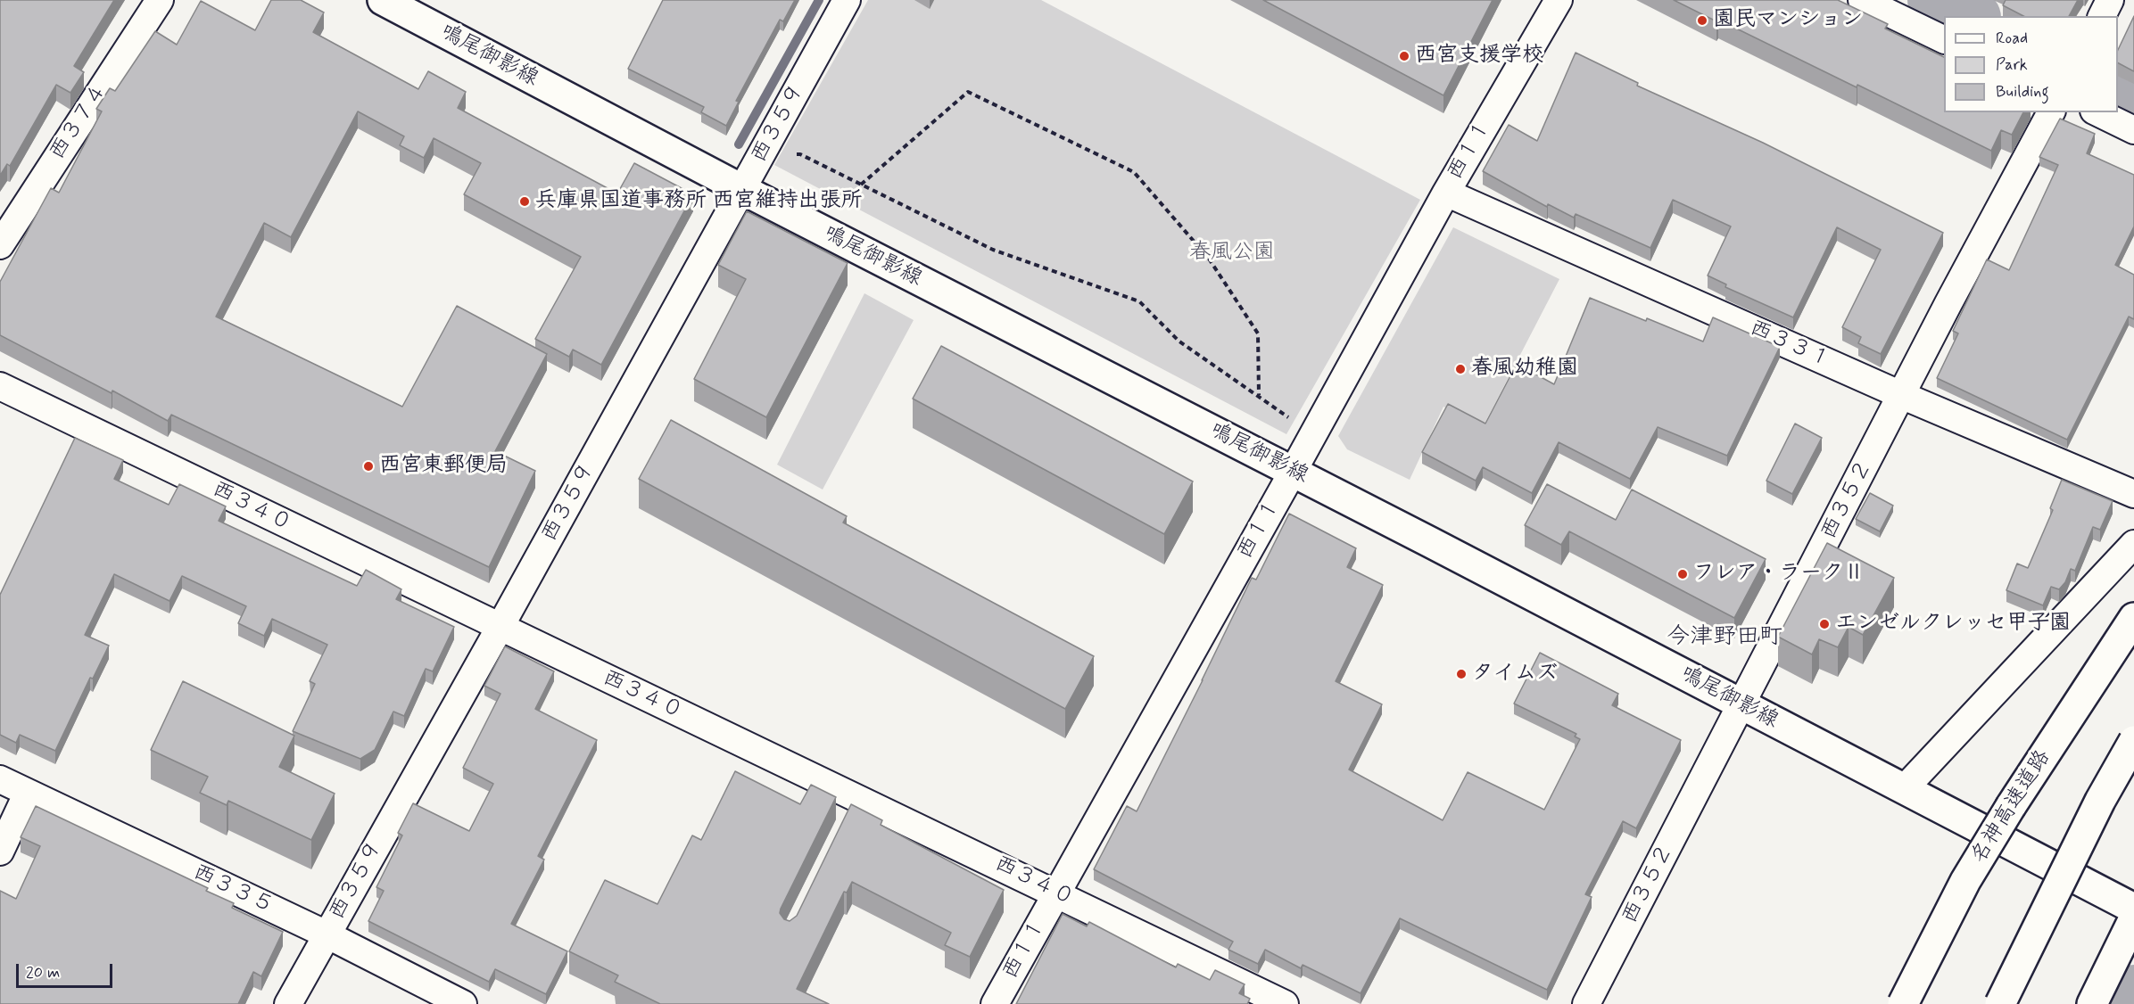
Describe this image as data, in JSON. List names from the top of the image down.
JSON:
{
  "streets": {
    "main road": ["鳴尾御影線", "名神高速道路"],
    "street": [
      "西３７４",
      "西３５９",
      "西１１",
      "西３３１",
      "西３５２",
      "西３４０",
      "西３３５"
    ]
  },
  "crossings": [
    ["鳴尾御影線", "西３５９"],
    ["鳴尾御影線", "西１１"],
    ["鳴尾御影線", "西３５２"],
    ["西３５９", "西３４０"],
    ["西３５９", "西３３５"],
    ["西１１", "西３３１"],
    ["西１１", "西３４０"],
    ["西３３１", "西３５２"]
  ],
  "districts": ["今津野田町"],
  "parks": ["春風公園"],
  "places": [
    "園民マンション",
    "西宮支援学校",
    "兵庫県国道事務所 西宮維持出張所",
    "春風幼稚園",
    "西宮東郵便局",
    "フレア・ラークⅡ",
    "エンゼルクレッセ甲子園",
    "タイムズ"
  ],
  "legend": ["Road", "Park", "Building"],
  "scale_bar": "20 m"
}
